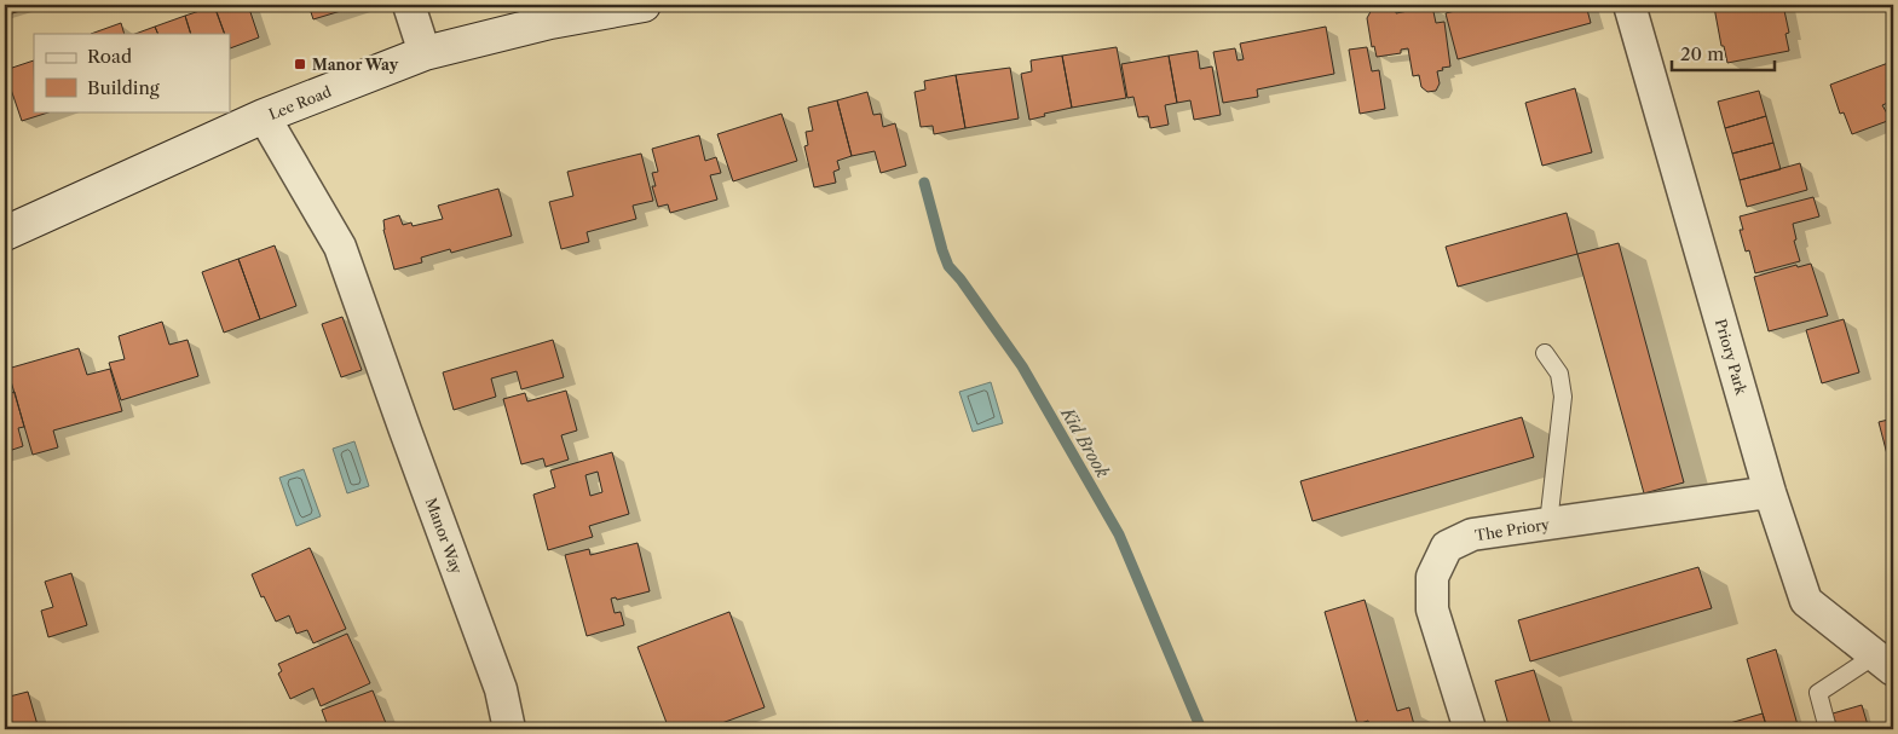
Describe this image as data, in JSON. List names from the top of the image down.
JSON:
{
  "streets": {
    "main road": ["Lee Road"],
    "street": ["Priory Park", "The Priory", "Manor Way"]
  },
  "crossings": [
    ["Lee Road", "Manor Way"],
    ["Priory Park", "The Priory"]
  ],
  "water": ["Kid Brook"],
  "places": {
    "transit": ["Manor Way"]
  },
  "legend": ["Road", "Building"],
  "scale_bar": "20 m"
}
